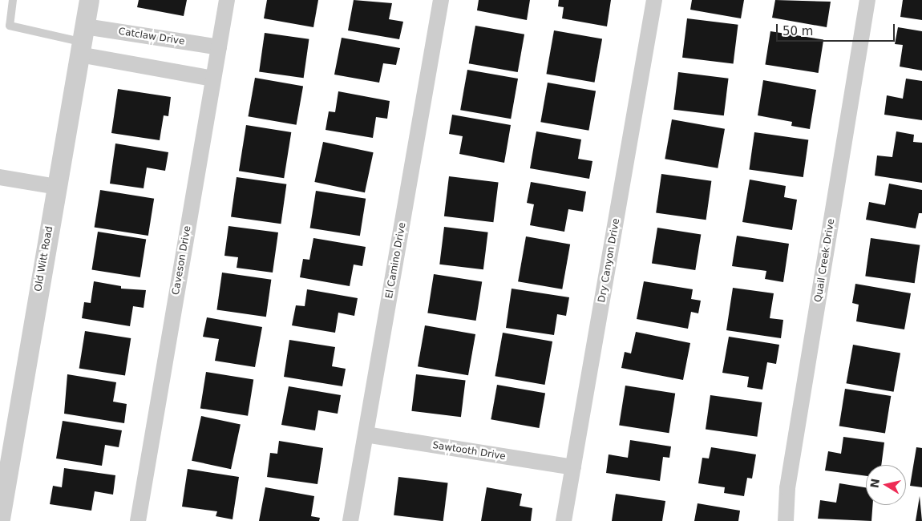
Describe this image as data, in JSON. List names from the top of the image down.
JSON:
{
  "streets": {
    "street": [
      "Catclaw Drive",
      "Old Witt Road",
      "Caveson Drive",
      "El Camino Drive",
      "Dry Canyon Drive",
      "Quail Creek Drive",
      "Sawtooth Drive"
    ]
  },
  "crossings": [
    ["Catclaw Drive", "Old Witt Road"],
    ["Catclaw Drive", "Caveson Drive"],
    ["El Camino Drive", "Sawtooth Drive"],
    ["Dry Canyon Drive", "Sawtooth Drive"]
  ],
  "scale_bar": "50 m",
  "north": "left"
}
